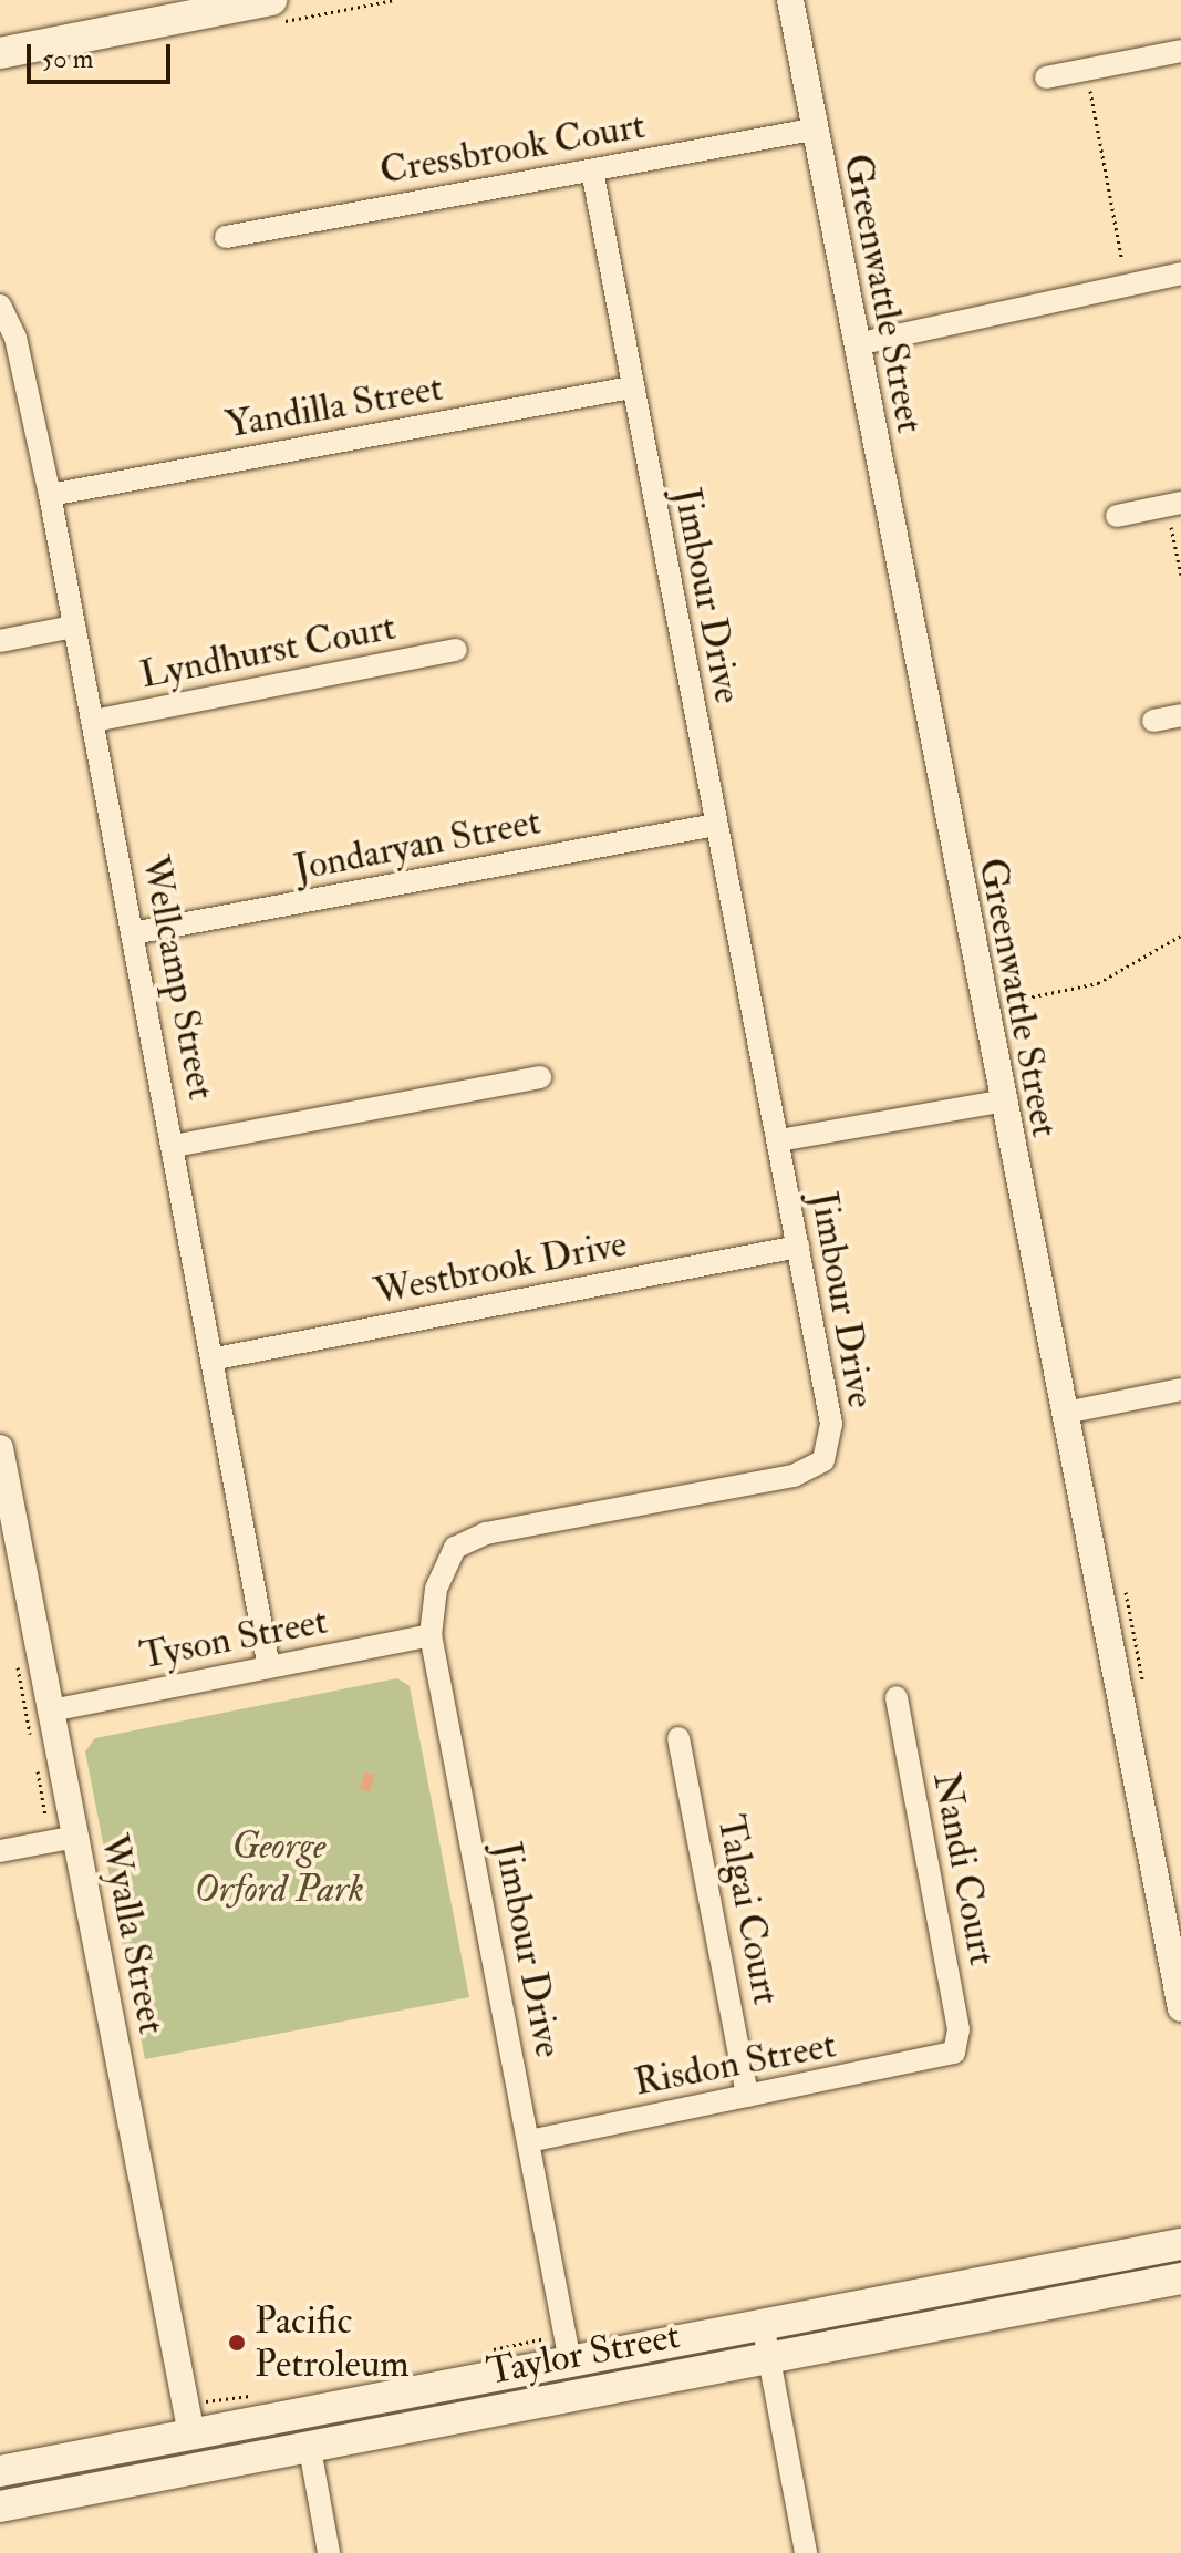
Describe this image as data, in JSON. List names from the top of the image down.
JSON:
{
  "streets": {
    "main road": ["Taylor Street"],
    "street": [
      "Cressbrook Court",
      "Greenwattle Street",
      "Yandilla Street",
      "Jimbour Drive",
      "Lyndhurst Court",
      "Jondaryan Street",
      "Wellcamp Street",
      "Westbrook Drive",
      "Tyson Street",
      "Nandi Court",
      "Talgai Court",
      "Wyalla Street",
      "Risdon Street"
    ]
  },
  "crossings": [
    ["Cressbrook Court", "Greenwattle Street"],
    ["Cressbrook Court", "Jimbour Drive"],
    ["Yandilla Street", "Jimbour Drive"],
    ["Yandilla Street", "Wellcamp Street"],
    ["Jimbour Drive", "Jondaryan Street"],
    ["Jimbour Drive", "Westbrook Drive"],
    ["Jimbour Drive", "Tyson Street"],
    ["Jimbour Drive", "Risdon Street"],
    ["Jimbour Drive", "Taylor Street"],
    ["Lyndhurst Court", "Wellcamp Street"],
    ["Jondaryan Street", "Wellcamp Street"],
    ["Wellcamp Street", "Westbrook Drive"],
    ["Wellcamp Street", "Tyson Street"],
    ["Tyson Street", "Wyalla Street"],
    ["Nandi Court", "Risdon Street"],
    ["Talgai Court", "Risdon Street"],
    ["Wyalla Street", "Taylor Street"]
  ],
  "parks": ["George Orford Park"],
  "places": ["Pacific Petroleum"],
  "scale_bar": "50 m"
}
